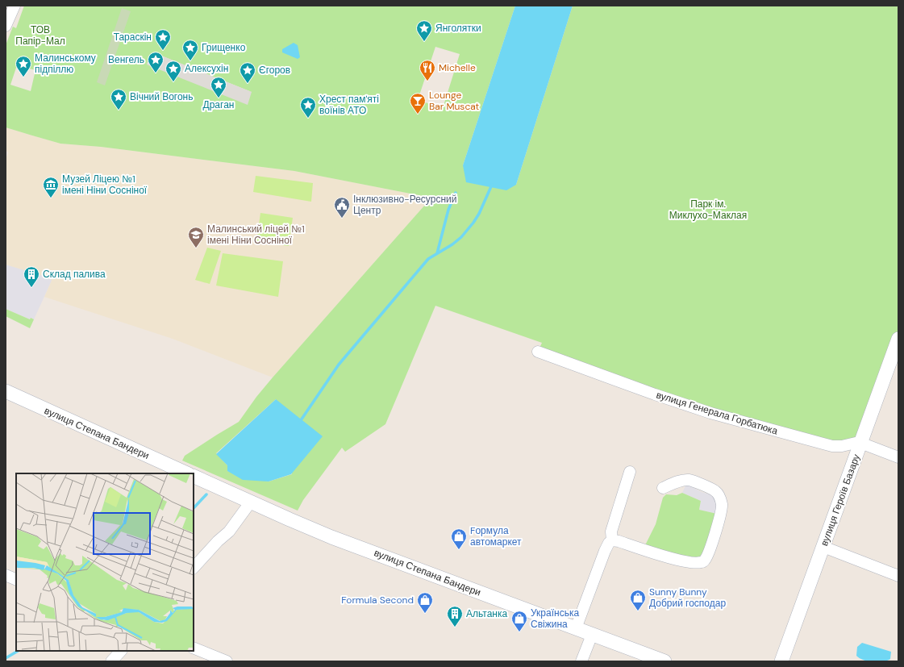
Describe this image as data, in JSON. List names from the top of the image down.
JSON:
{
  "streets": {
    "street": ["вулиця Генерала Горбатюка", "вулиця Степана Бандери", "вулиця Героїв Базару"]
  },
  "crossings": [
    ["вулиця Генерала Горбатюка", "вулиця Героїв Базару"]
  ],
  "parks": ["ТОВ Папір-Мал", "Парк ім. Миклухо-Маклая"],
  "places": {
    "place": [
      "Янголятки",
      "Тараскін",
      "Грищенко",
      "Венгель",
      "Малинському підпіллю",
      "Алексухін",
      "Єгоров",
      "Драган",
      "Вічний Вогонь",
      "Хрест пам'яті воїнів АТО"
    ],
    "restaurant": ["Michelle"],
    "bar": ["Lounge Bar Muscat"],
    "museum": ["Музей Ліцею №1 імені Ніни Сосніної"],
    "public building": ["Інклюзивно-Ресурсний Центр"],
    "school or university": ["Малинський ліцей №1 імені Ніни Сосніної"],
    "building": ["Склад палива", "Альтанка"],
    "shop": [
      "Fормула автомаркет",
      "Sunny Bunny Добрий господар",
      "Formula Second",
      "Українська Свіжина"
    ]
  }
}
